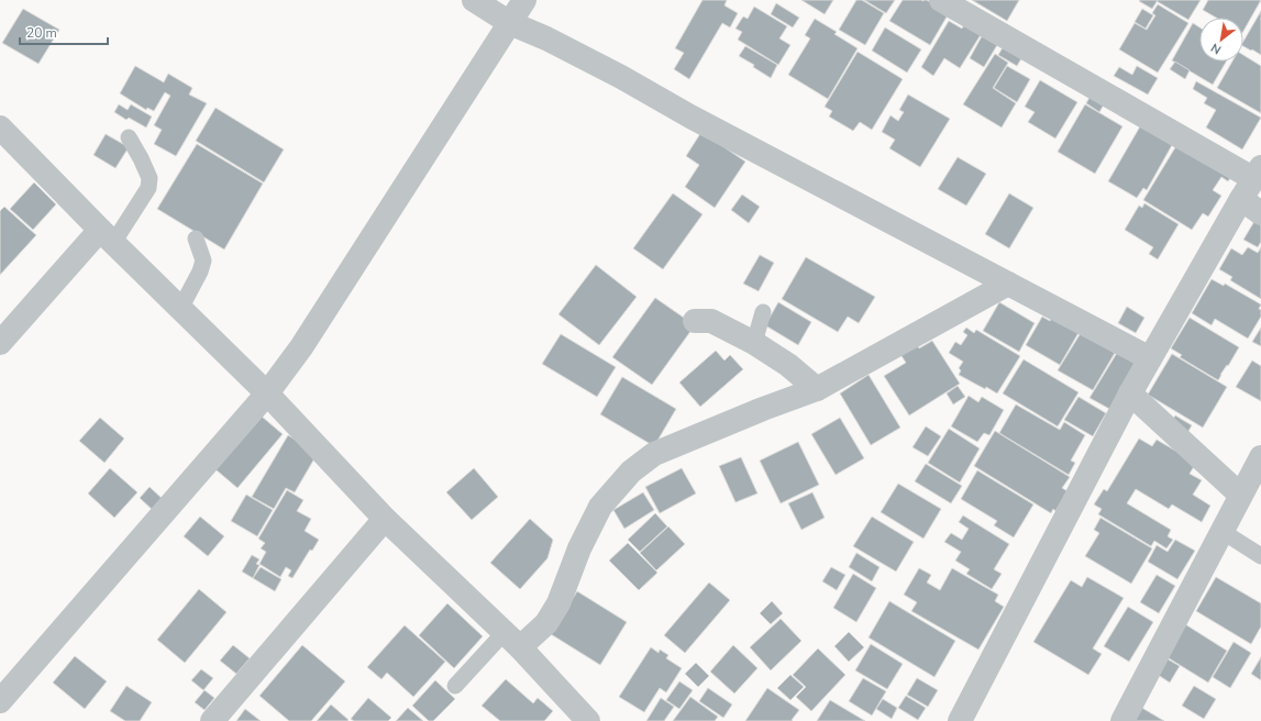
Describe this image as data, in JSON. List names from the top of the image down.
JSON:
{
  "scale_bar": "20 m",
  "north": "bottom left"
}
